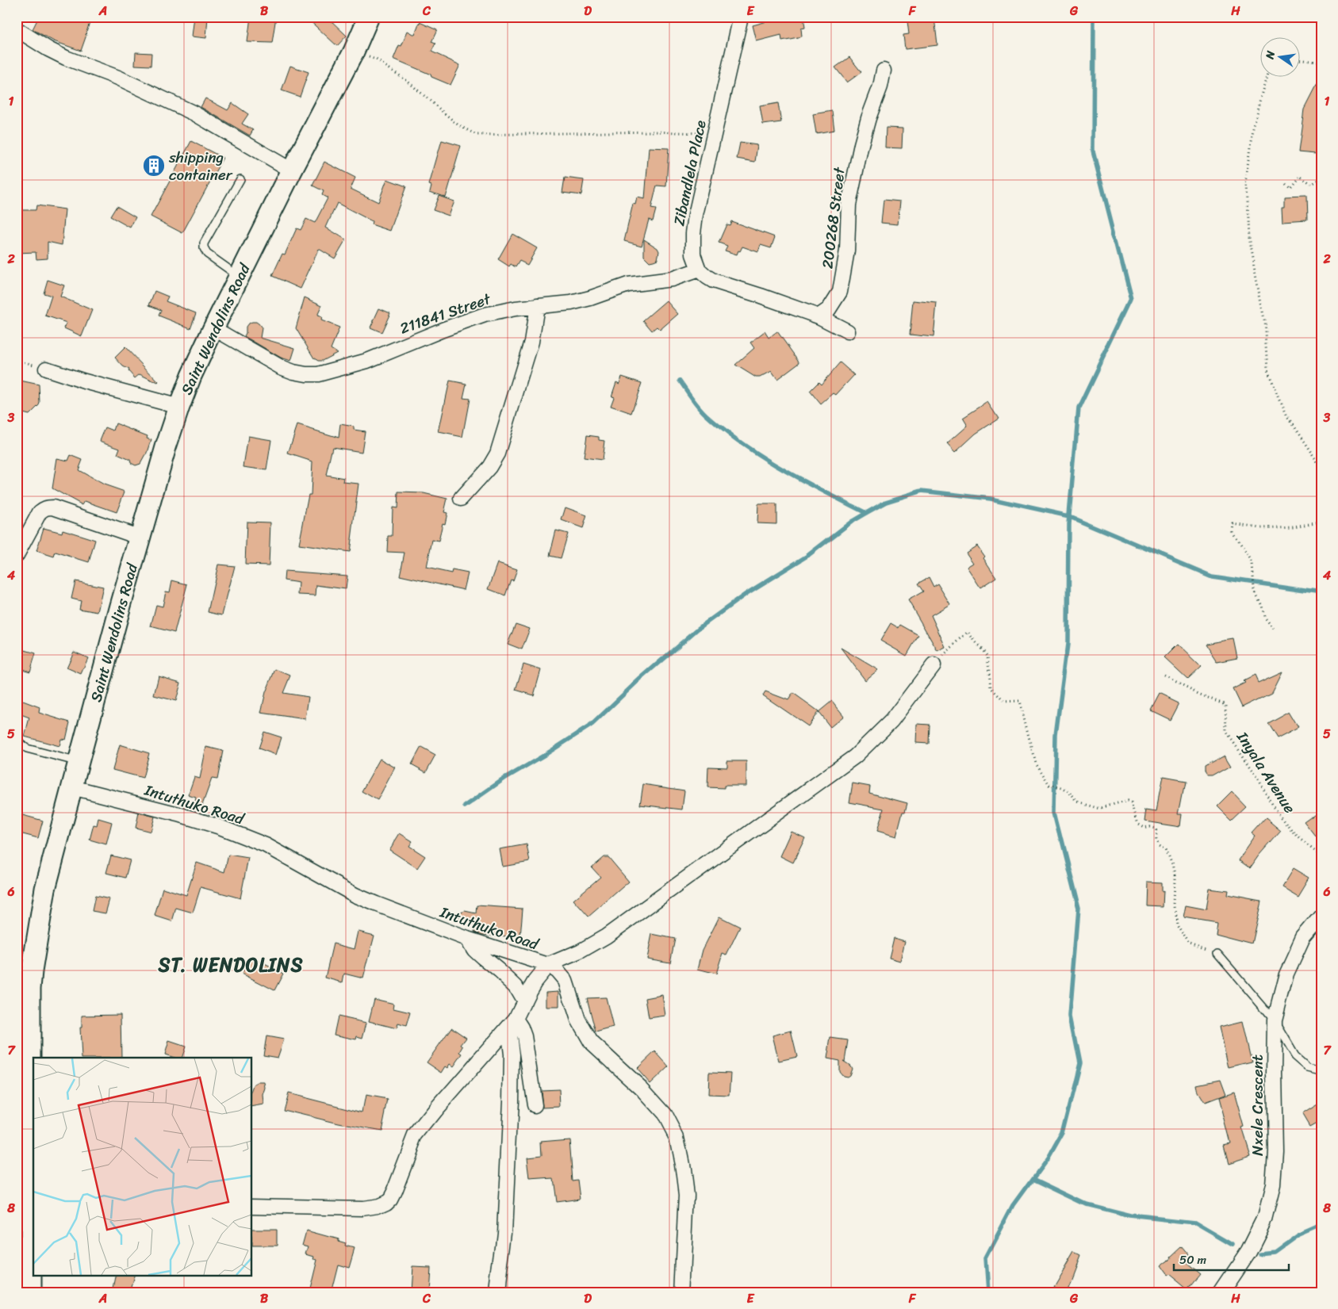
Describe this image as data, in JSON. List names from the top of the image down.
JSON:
{
  "streets": {
    "street": [
      "Zibandlela Place",
      "200268 Street",
      "211841 Street",
      "Saint Wendolins Road",
      "Intuthuko Road",
      "Nxele Crescent"
    ],
    "path": ["Inyala Avenue"]
  },
  "crossings": [
    ["Zibandlela Place", "211841 Street"],
    ["211841 Street", "Saint Wendolins Road"],
    ["Saint Wendolins Road", "Intuthuko Road"]
  ],
  "districts": ["ST. WENDOLINS"],
  "places": {
    "building": ["shipping container"]
  },
  "scale_bar": "50 m",
  "north": "left",
  "grid": {
    "columns": [
      "A",
      "B",
      "C",
      "D",
      "E",
      "F",
      "G",
      "H"
    ],
    "rows": [
      "1",
      "2",
      "3",
      "4",
      "5",
      "6",
      "7",
      "8"
    ]
  }
}
